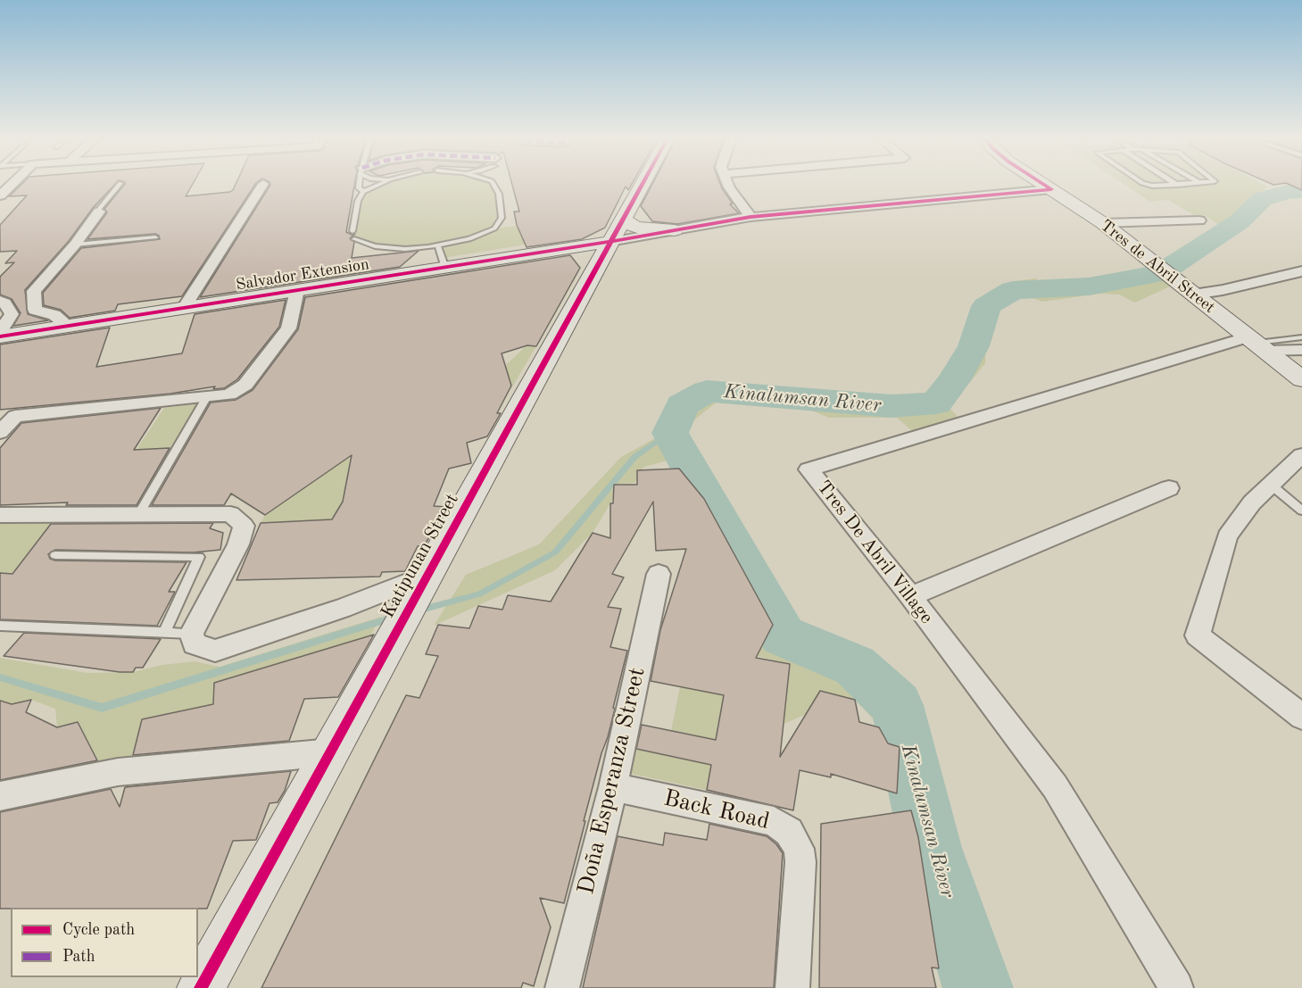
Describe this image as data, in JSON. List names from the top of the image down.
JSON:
{
  "streets": {
    "main road": ["Tres de Abril Street", "Salvador Extension", "Katipunan Street"],
    "street": ["Tres De Abril Village", "Doña Esperanza Street", "Back Road"]
  },
  "crossings": [
    ["Tres de Abril Street", "Tres De Abril Village"],
    ["Salvador Extension", "Katipunan Street"],
    ["Doña Esperanza Street", "Back Road"]
  ],
  "water": ["Kinalumsan River"],
  "legend": ["Cycle path", "Path"]
}
